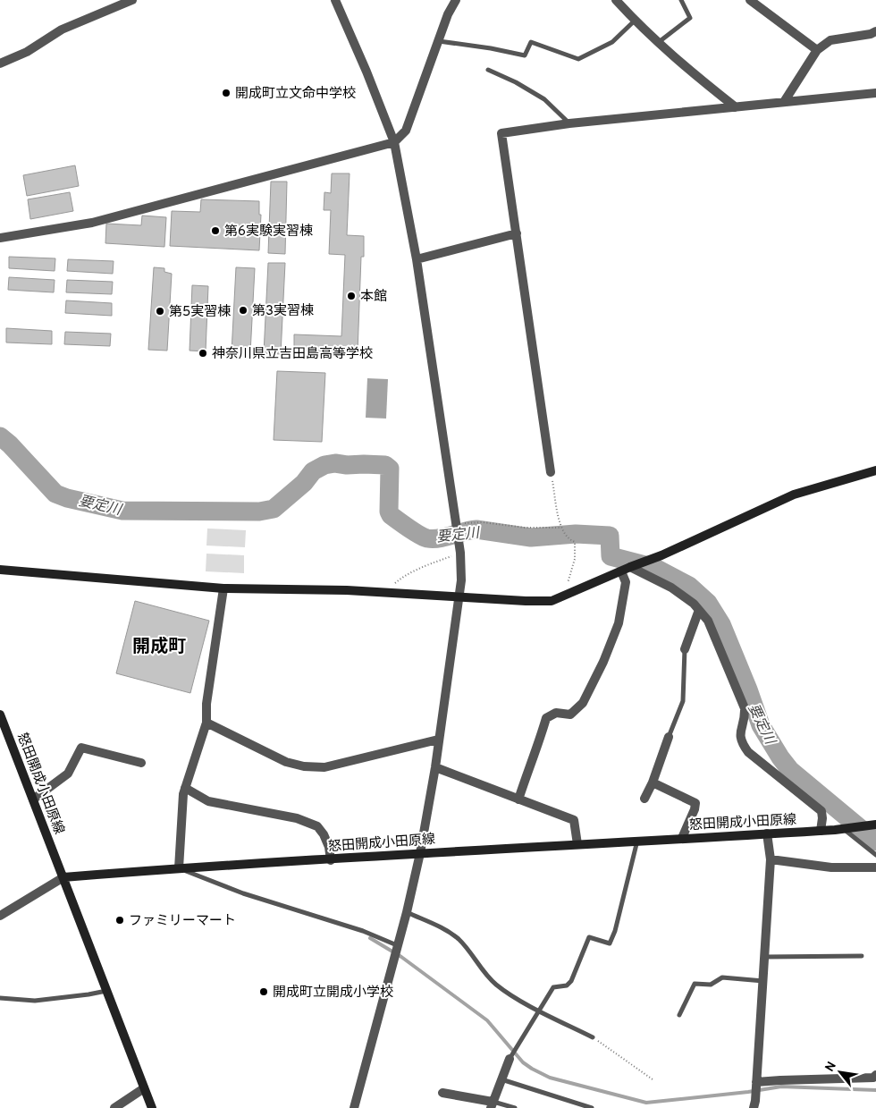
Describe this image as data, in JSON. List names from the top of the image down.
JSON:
{
  "streets": {
    "street": ["怒田開成小田原線"]
  },
  "districts": ["開成町"],
  "water": ["要定川"],
  "places": [
    "開成町立文命中学校",
    "第6実験実習棟",
    "本館",
    "第3実習棟",
    "第5実習棟",
    "神奈川県立吉田島高等学校",
    "ファミリーマート",
    "開成町立開成小学校"
  ],
  "north": "top left"
}
